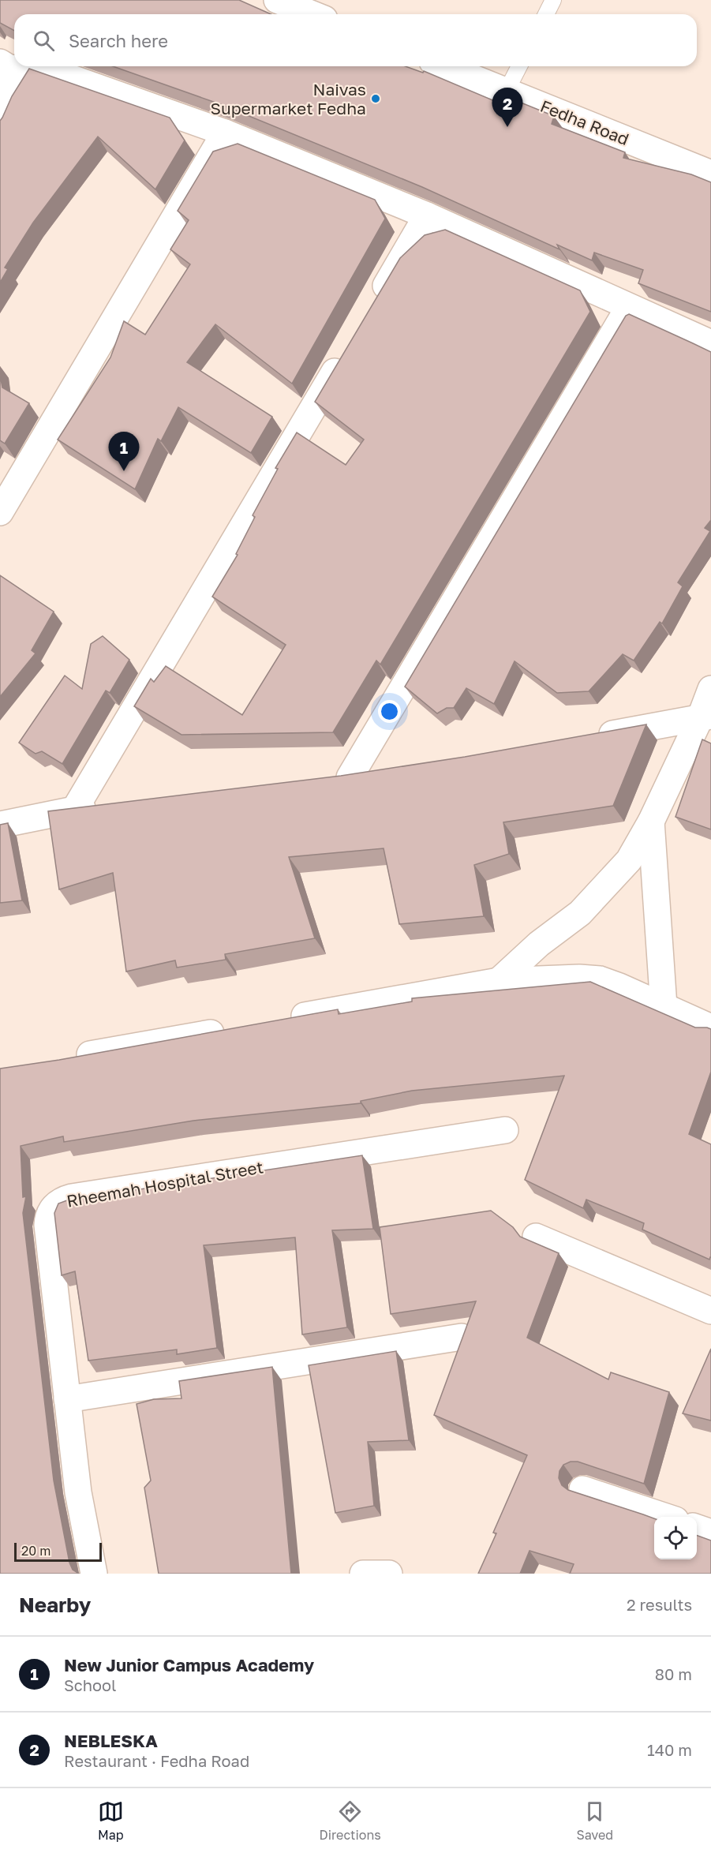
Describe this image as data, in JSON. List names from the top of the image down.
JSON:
{
  "streets": {
    "street": ["Fedha Road", "Rheemah Hospital Street"]
  },
  "places": ["Naivas Supermarket Fedha"],
  "scale_bar": "20 m",
  "page": {
    "search": "Search here",
    "pins": ["2", "1"],
    "scale": "20 m",
    "heading": ["Nearby", "2 results"],
    "list": [
      {
        "mark": "1",
        "name": "New Junior Campus Academy",
        "note": "School",
        "value": "80 m"
      },
      {
        "mark": "2",
        "name": "NEBLESKA",
        "note": "Restaurant · Fedha Road",
        "value": "140 m"
      }
    ],
    "nav": ["Map", "Directions", "Saved"]
  }
}
